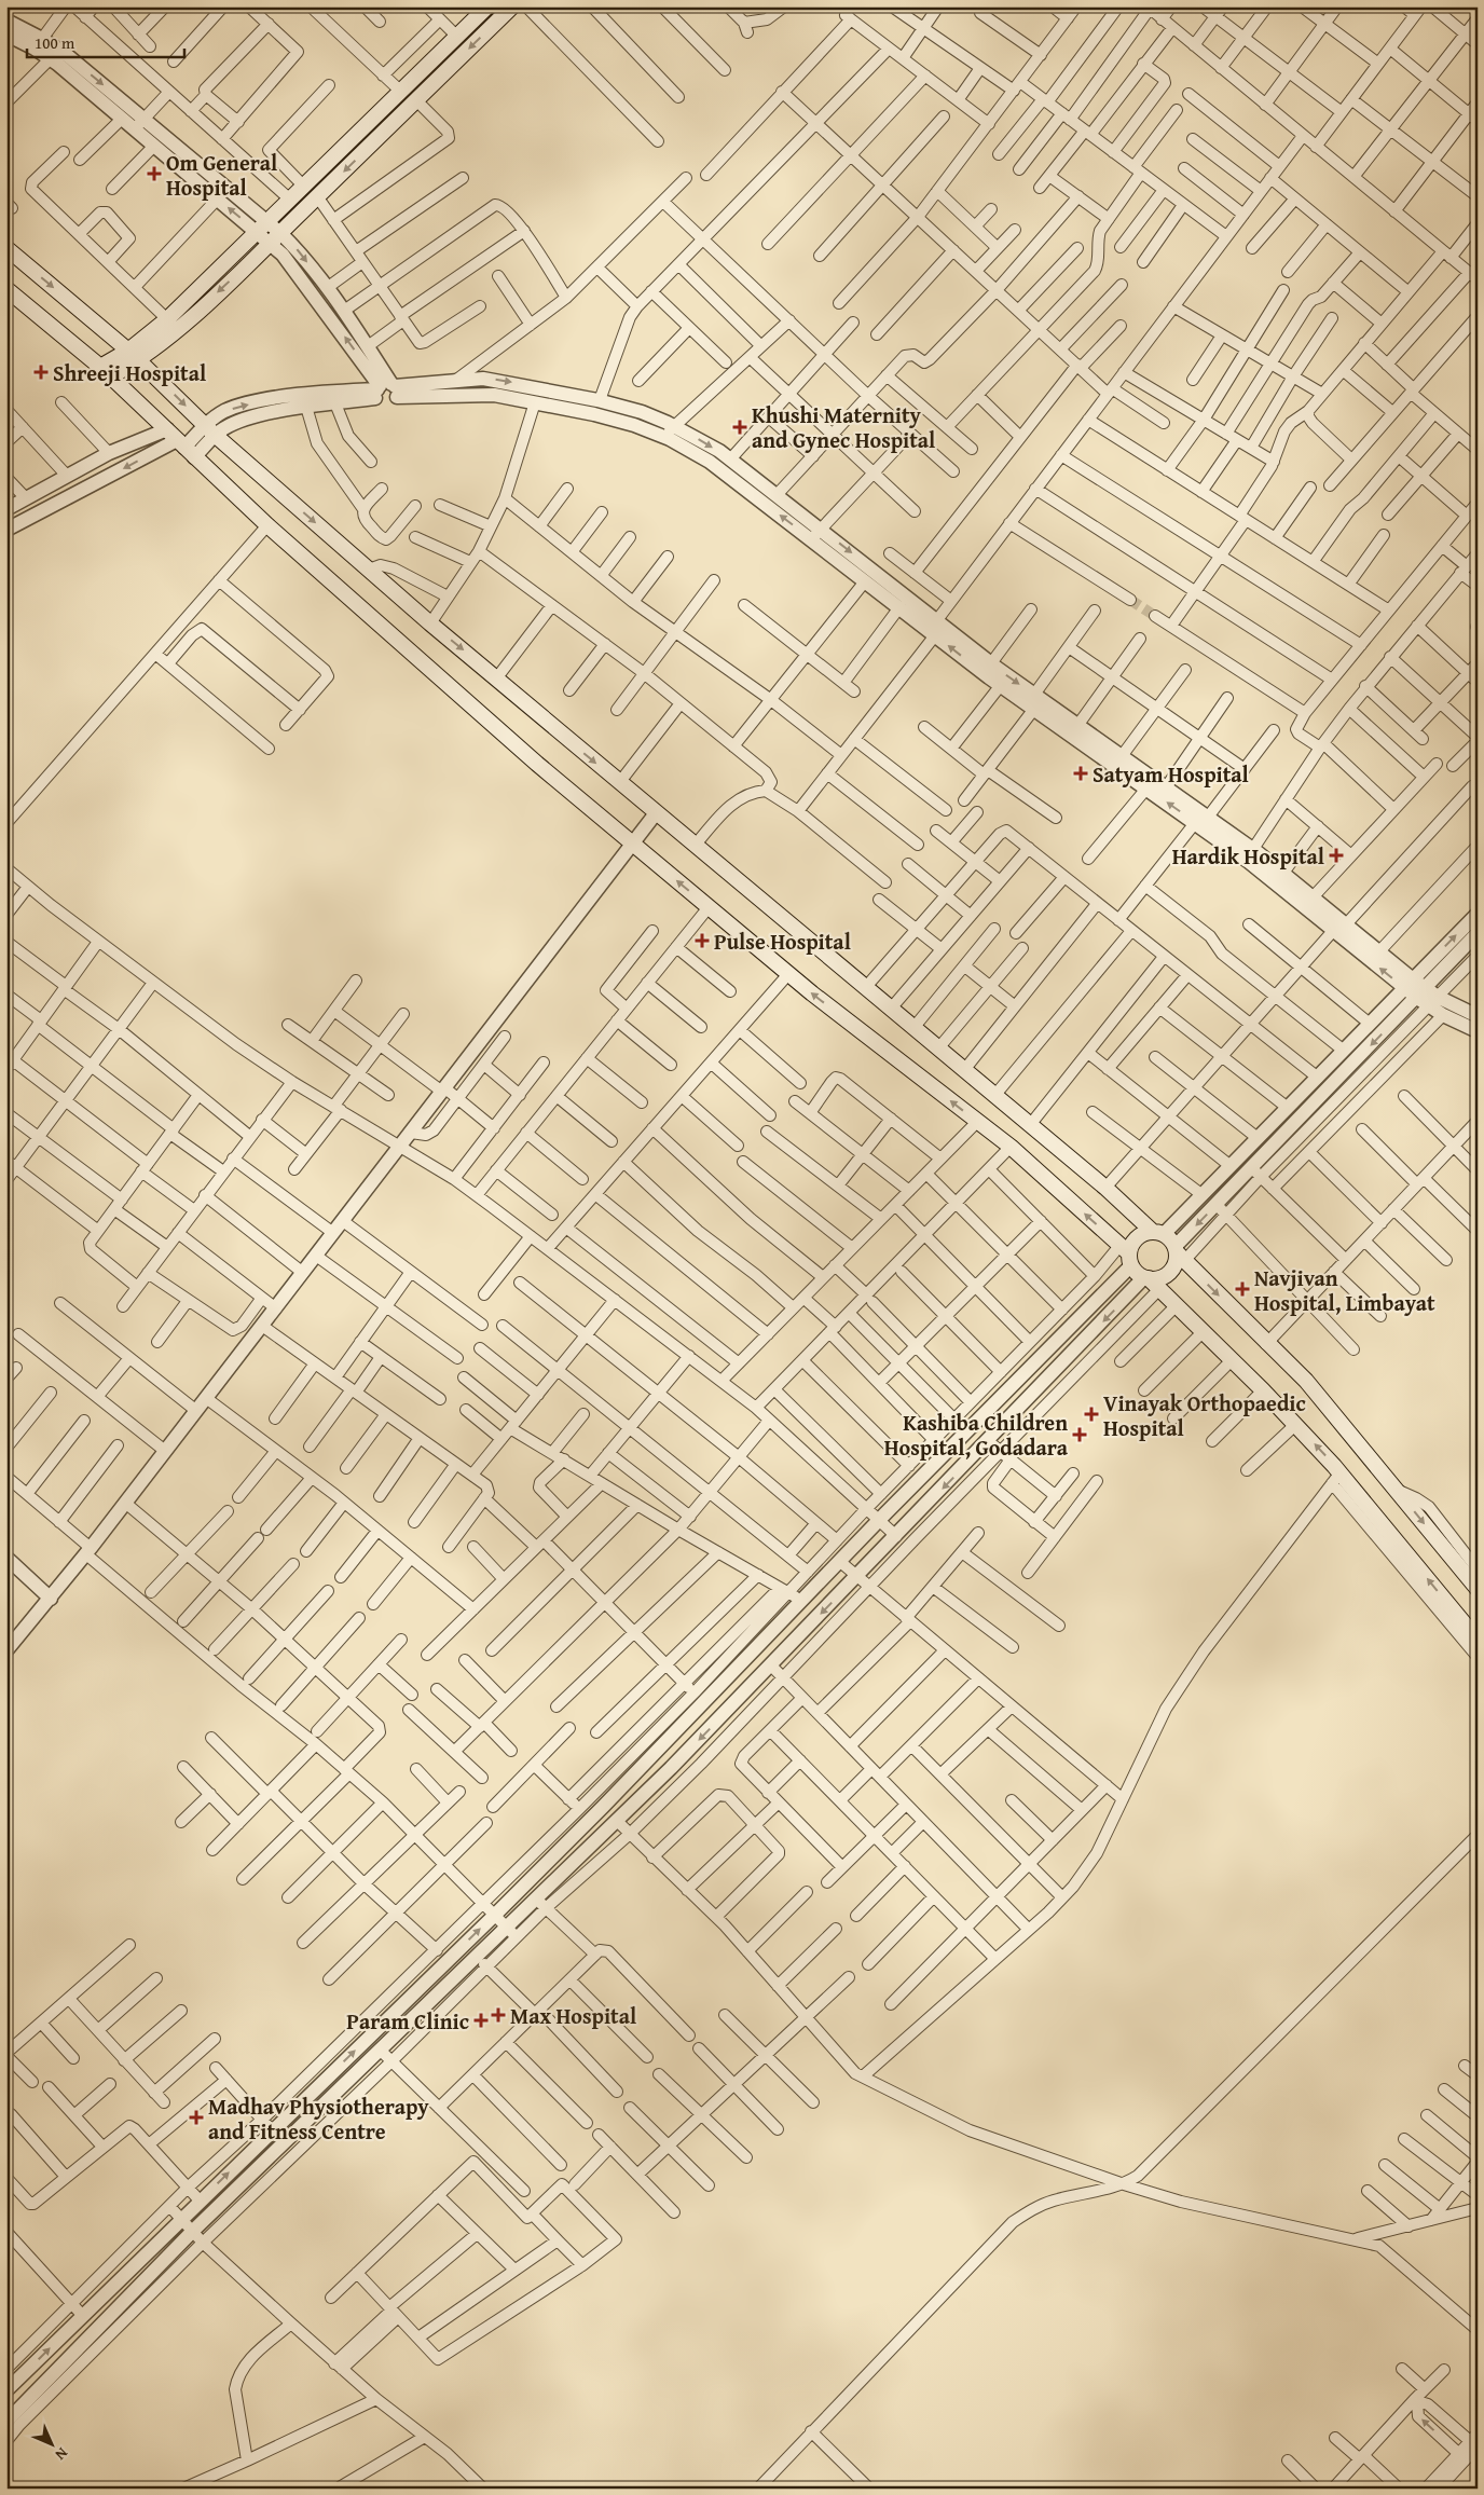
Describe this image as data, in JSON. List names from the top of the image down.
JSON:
{
  "places": {
    "health": [
      "Om General Hospital",
      "Shreeji Hospital",
      "Khushi Maternity and Gynec Hospital",
      "Satyam Hospital",
      "Hardik Hospital",
      "Pulse Hospital",
      "Navjivan Hospital, Limbayat",
      "Vinayak Orthopaedic Hospital",
      "Kashiba Children Hospital, Godadara",
      "Max Hospital",
      "Param Clinic",
      "Madhav Physiotherapy and Fitness Centre"
    ]
  },
  "scale_bar": "100 m",
  "north": "bottom right"
}
